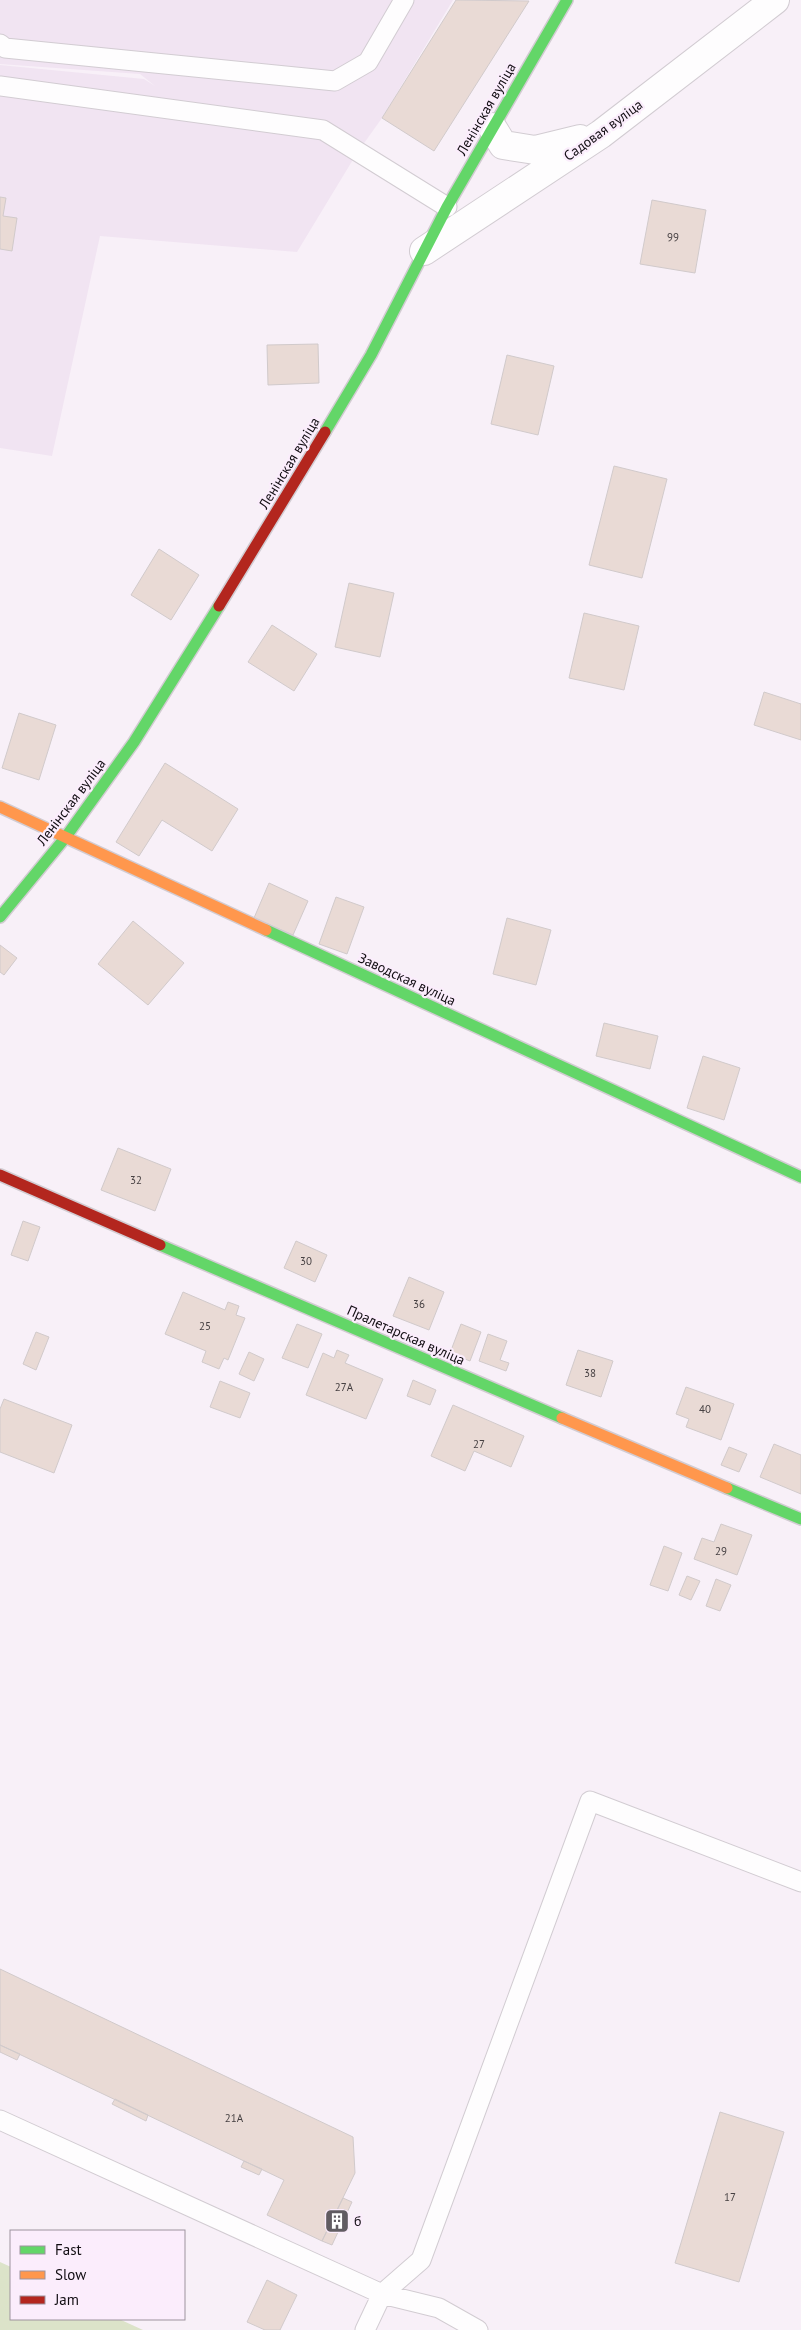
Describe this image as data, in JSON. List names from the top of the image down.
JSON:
{
  "streets": {
    "street": [
      "Ленінская вуліца",
      "Садовая вуліца",
      "Заводская вуліца",
      "Пралетарская вуліца"
    ]
  },
  "crossings": [
    ["Ленінская вуліца", "Садовая вуліца"],
    ["Ленінская вуліца", "Заводская вуліца"]
  ],
  "places": {
    "building": ["б"]
  },
  "house_numbers": [
    "99",
    "32",
    "30",
    "36",
    "25",
    "38",
    "27А",
    "40",
    "27",
    "29",
    "21А",
    "17"
  ],
  "legend": ["Fast", "Slow", "Jam"]
}
